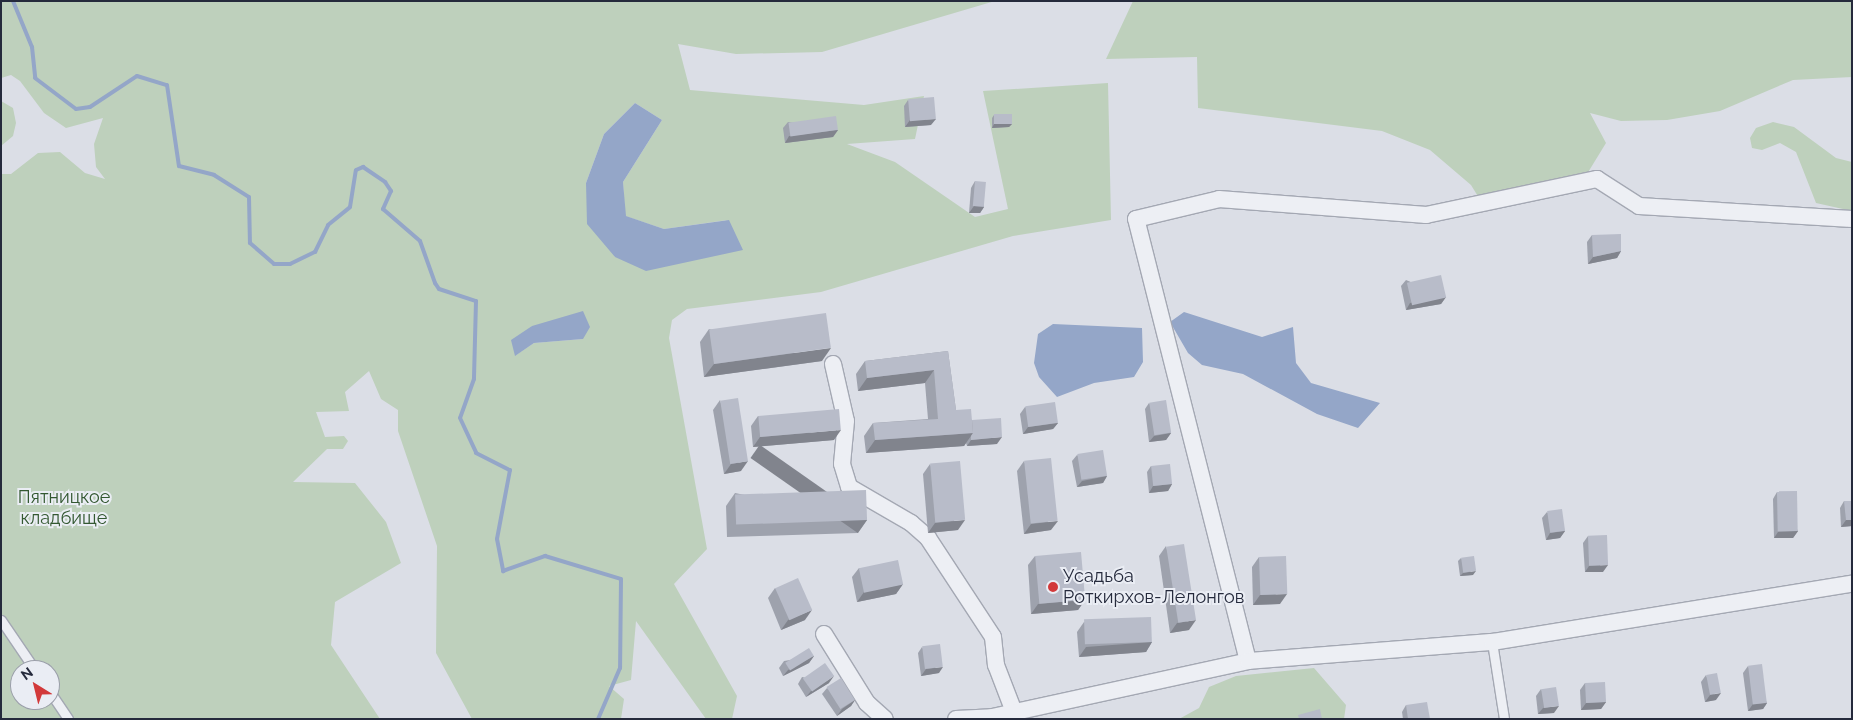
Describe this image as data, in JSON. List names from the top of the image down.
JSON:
{
  "parks": ["Пятницкое кладбище"],
  "places": ["Усадьба Роткирхов-Лелонгов"],
  "north": "top left"
}
